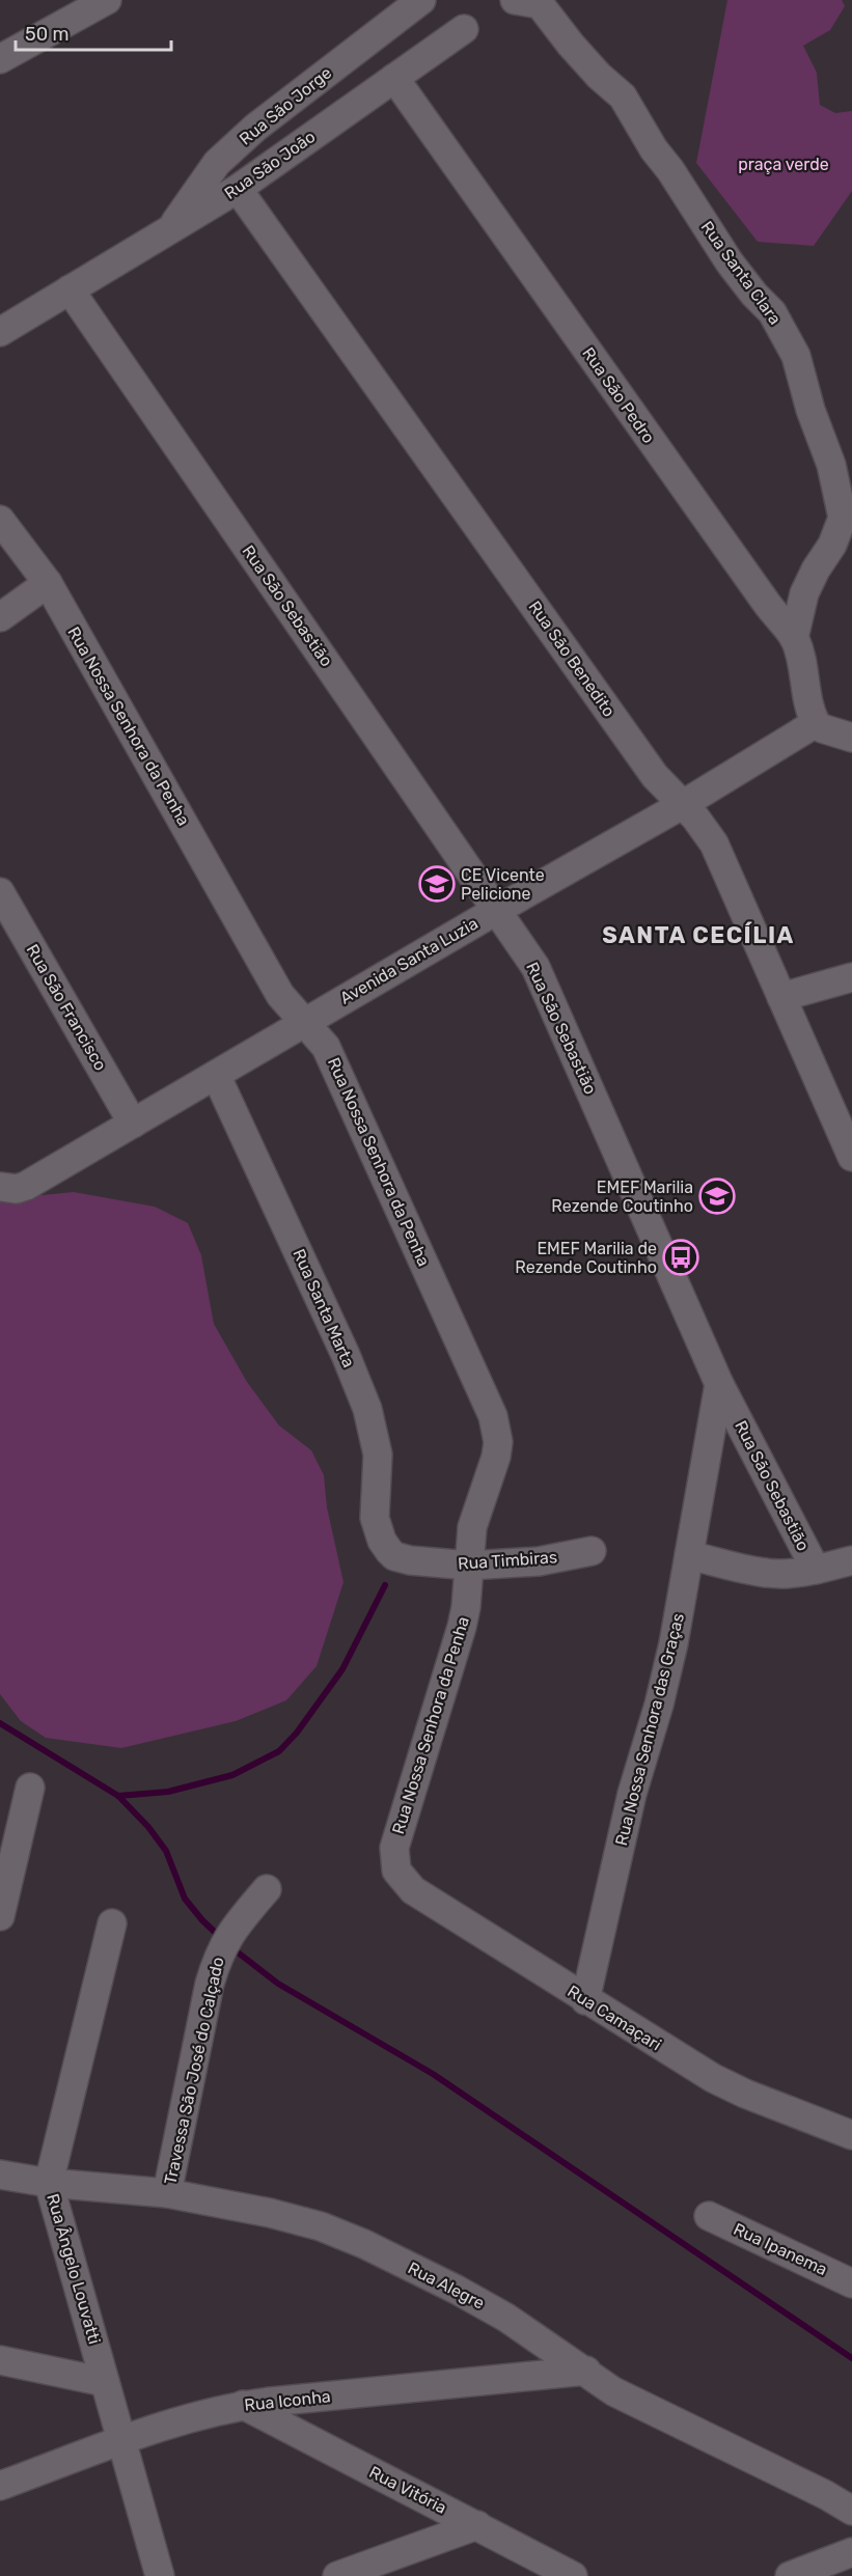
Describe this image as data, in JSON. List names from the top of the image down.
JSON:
{
  "streets": {
    "street": [
      "Rua São Jorge",
      "Rua São João",
      "Rua Santa Clara",
      "Rua São Pedro",
      "Rua São Sebastião",
      "Rua São Benedito",
      "Rua Nossa Senhora da Penha",
      "Avenida Santa Luzia",
      "Rua São Francisco",
      "Rua Santa Marta",
      "Rua Timbiras",
      "Rua Nossa Senhora das Graças",
      "Rua Camaçari",
      "Travessa São José do Calçado",
      "Rua Ipanema",
      "Rua Ângelo Louvatti",
      "Rua Alegre",
      "Rua Iconha",
      "Rua Vitória"
    ]
  },
  "crossings": [
    ["Rua São Jorge", "Rua São João"],
    ["Rua São João", "Rua São Pedro"],
    ["Rua São João", "Rua São Sebastião"],
    ["Rua São João", "Rua São Benedito"],
    ["Rua Santa Clara", "Rua São Pedro"],
    ["Rua São Pedro", "Avenida Santa Luzia"],
    ["Rua São Sebastião", "Avenida Santa Luzia"],
    ["Rua São Sebastião", "Rua Nossa Senhora das Graças"],
    ["Rua São Benedito", "Avenida Santa Luzia"],
    ["Rua Nossa Senhora da Penha", "Avenida Santa Luzia"],
    ["Rua Nossa Senhora da Penha", "Rua Timbiras"],
    ["Rua Nossa Senhora da Penha", "Rua Camaçari"],
    ["Avenida Santa Luzia", "Rua São Francisco"],
    ["Avenida Santa Luzia", "Rua Santa Marta"],
    ["Rua Santa Marta", "Rua Timbiras"],
    ["Rua Nossa Senhora das Graças", "Rua Camaçari"],
    ["Travessa São José do Calçado", "Rua Alegre"],
    ["Rua Ângelo Louvatti", "Rua Alegre"],
    ["Rua Ângelo Louvatti", "Rua Iconha"],
    ["Rua Alegre", "Rua Iconha"],
    ["Rua Iconha", "Rua Vitória"]
  ],
  "districts": ["SANTA CECÍLIA"],
  "parks": ["praça verde"],
  "places": {
    "school or university": ["CE Vicente Pelicione", "EMEF Marilia Rezende Coutinho"],
    "bus stop": ["EMEF Marilia de Rezende Coutinho"]
  },
  "scale_bar": "50 m"
}
